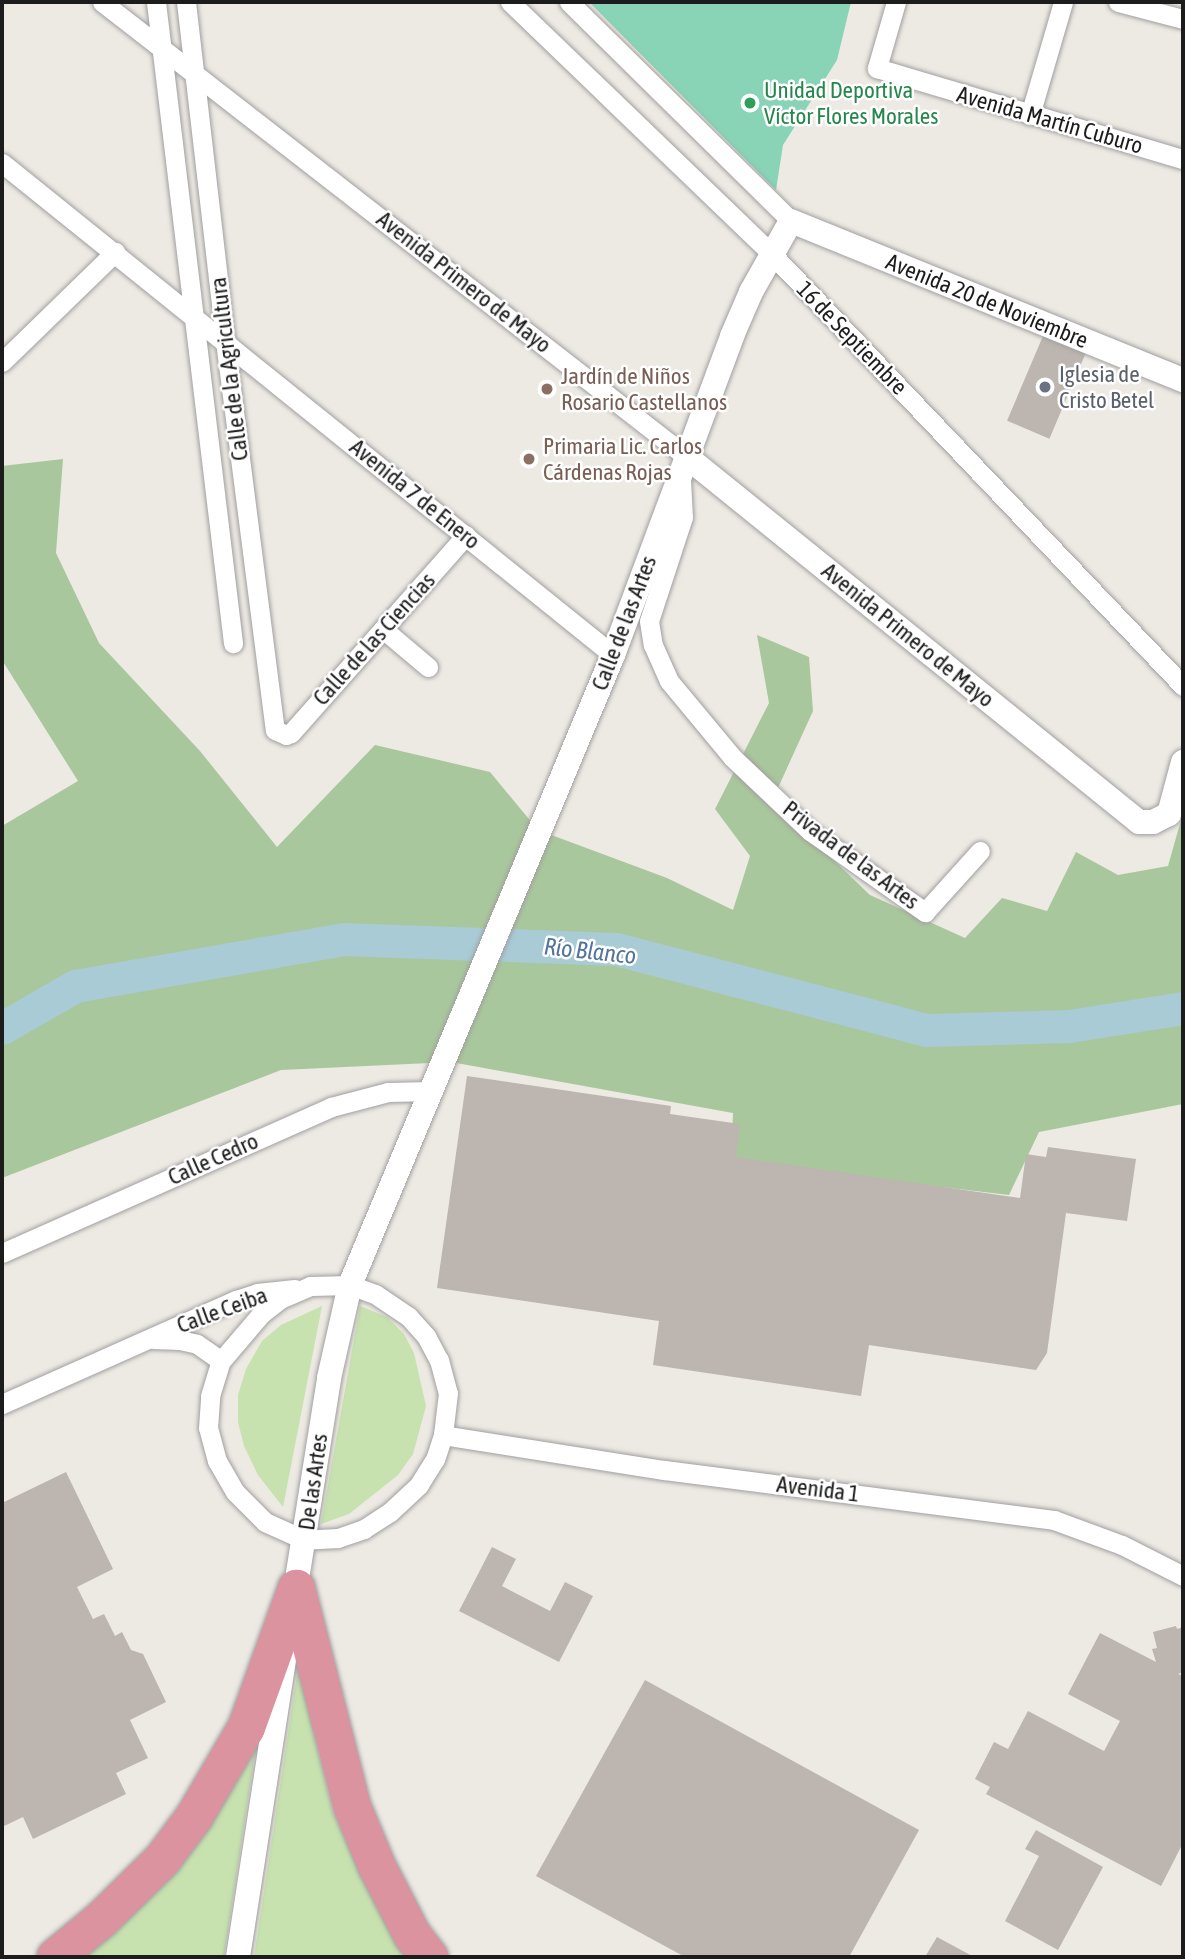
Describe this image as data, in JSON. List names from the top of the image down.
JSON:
{
  "streets": {
    "street": [
      "Avenida Martín Cuburo",
      "Avenida Primero de Mayo",
      "Avenida 20 de Noviembre",
      "16 de Septiembre",
      "Calle de la Agricultura",
      "Avenida 7 de Enero",
      "Calle de las Artes",
      "Calle de las Ciencias",
      "Privada de las Artes",
      "Calle Cedro",
      "Calle Ceiba",
      "De las Artes",
      "Avenida 1"
    ]
  },
  "crossings": [
    ["Avenida Primero de Mayo", "Calle de la Agricultura"],
    ["Avenida Primero de Mayo", "Calle de las Artes"],
    ["Avenida Primero de Mayo", "Privada de las Artes"],
    ["Avenida 20 de Noviembre", "Calle de las Artes"],
    ["16 de Septiembre", "Calle de las Artes"],
    ["Calle de la Agricultura", "Avenida 7 de Enero"],
    ["Calle de la Agricultura", "Calle de las Ciencias"],
    ["Avenida 7 de Enero", "Calle de las Artes"],
    ["Avenida 7 de Enero", "Calle de las Ciencias"],
    ["Calle de las Artes", "Privada de las Artes"],
    ["Calle de las Artes", "De las Artes"],
    ["Calle Cedro", "De las Artes"],
    ["Calle Ceiba", "De las Artes"]
  ],
  "water": ["Río Blanco"],
  "places": [
    "Unidad Deportiva Víctor Flores Morales",
    "Iglesia de Cristo Betel",
    "Jardín de Niños Rosario Castellanos",
    "Primaria Lic. Carlos Cárdenas Rojas"
  ]
}
